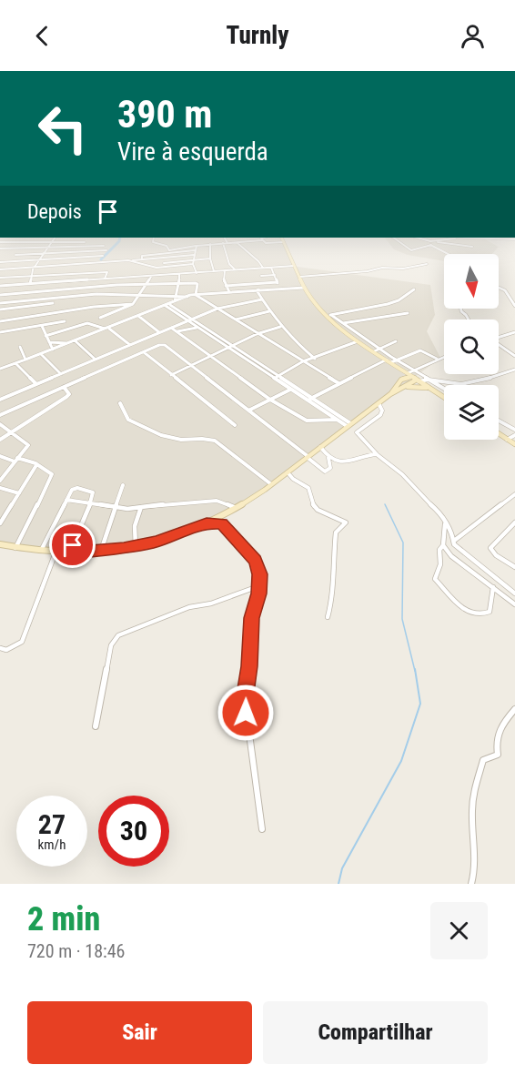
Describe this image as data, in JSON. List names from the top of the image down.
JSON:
{
  "north": "bottom",
  "page": {
    "header": "Turnly",
    "turn": ["390 m", "Vire à esquerda"],
    "then": "Depois",
    "speed": "27 km/h",
    "limit": "30",
    "heading": ["2 min", "720 m · 18:46"],
    "buttons": ["Sair", "Compartilhar"]
  }
}
